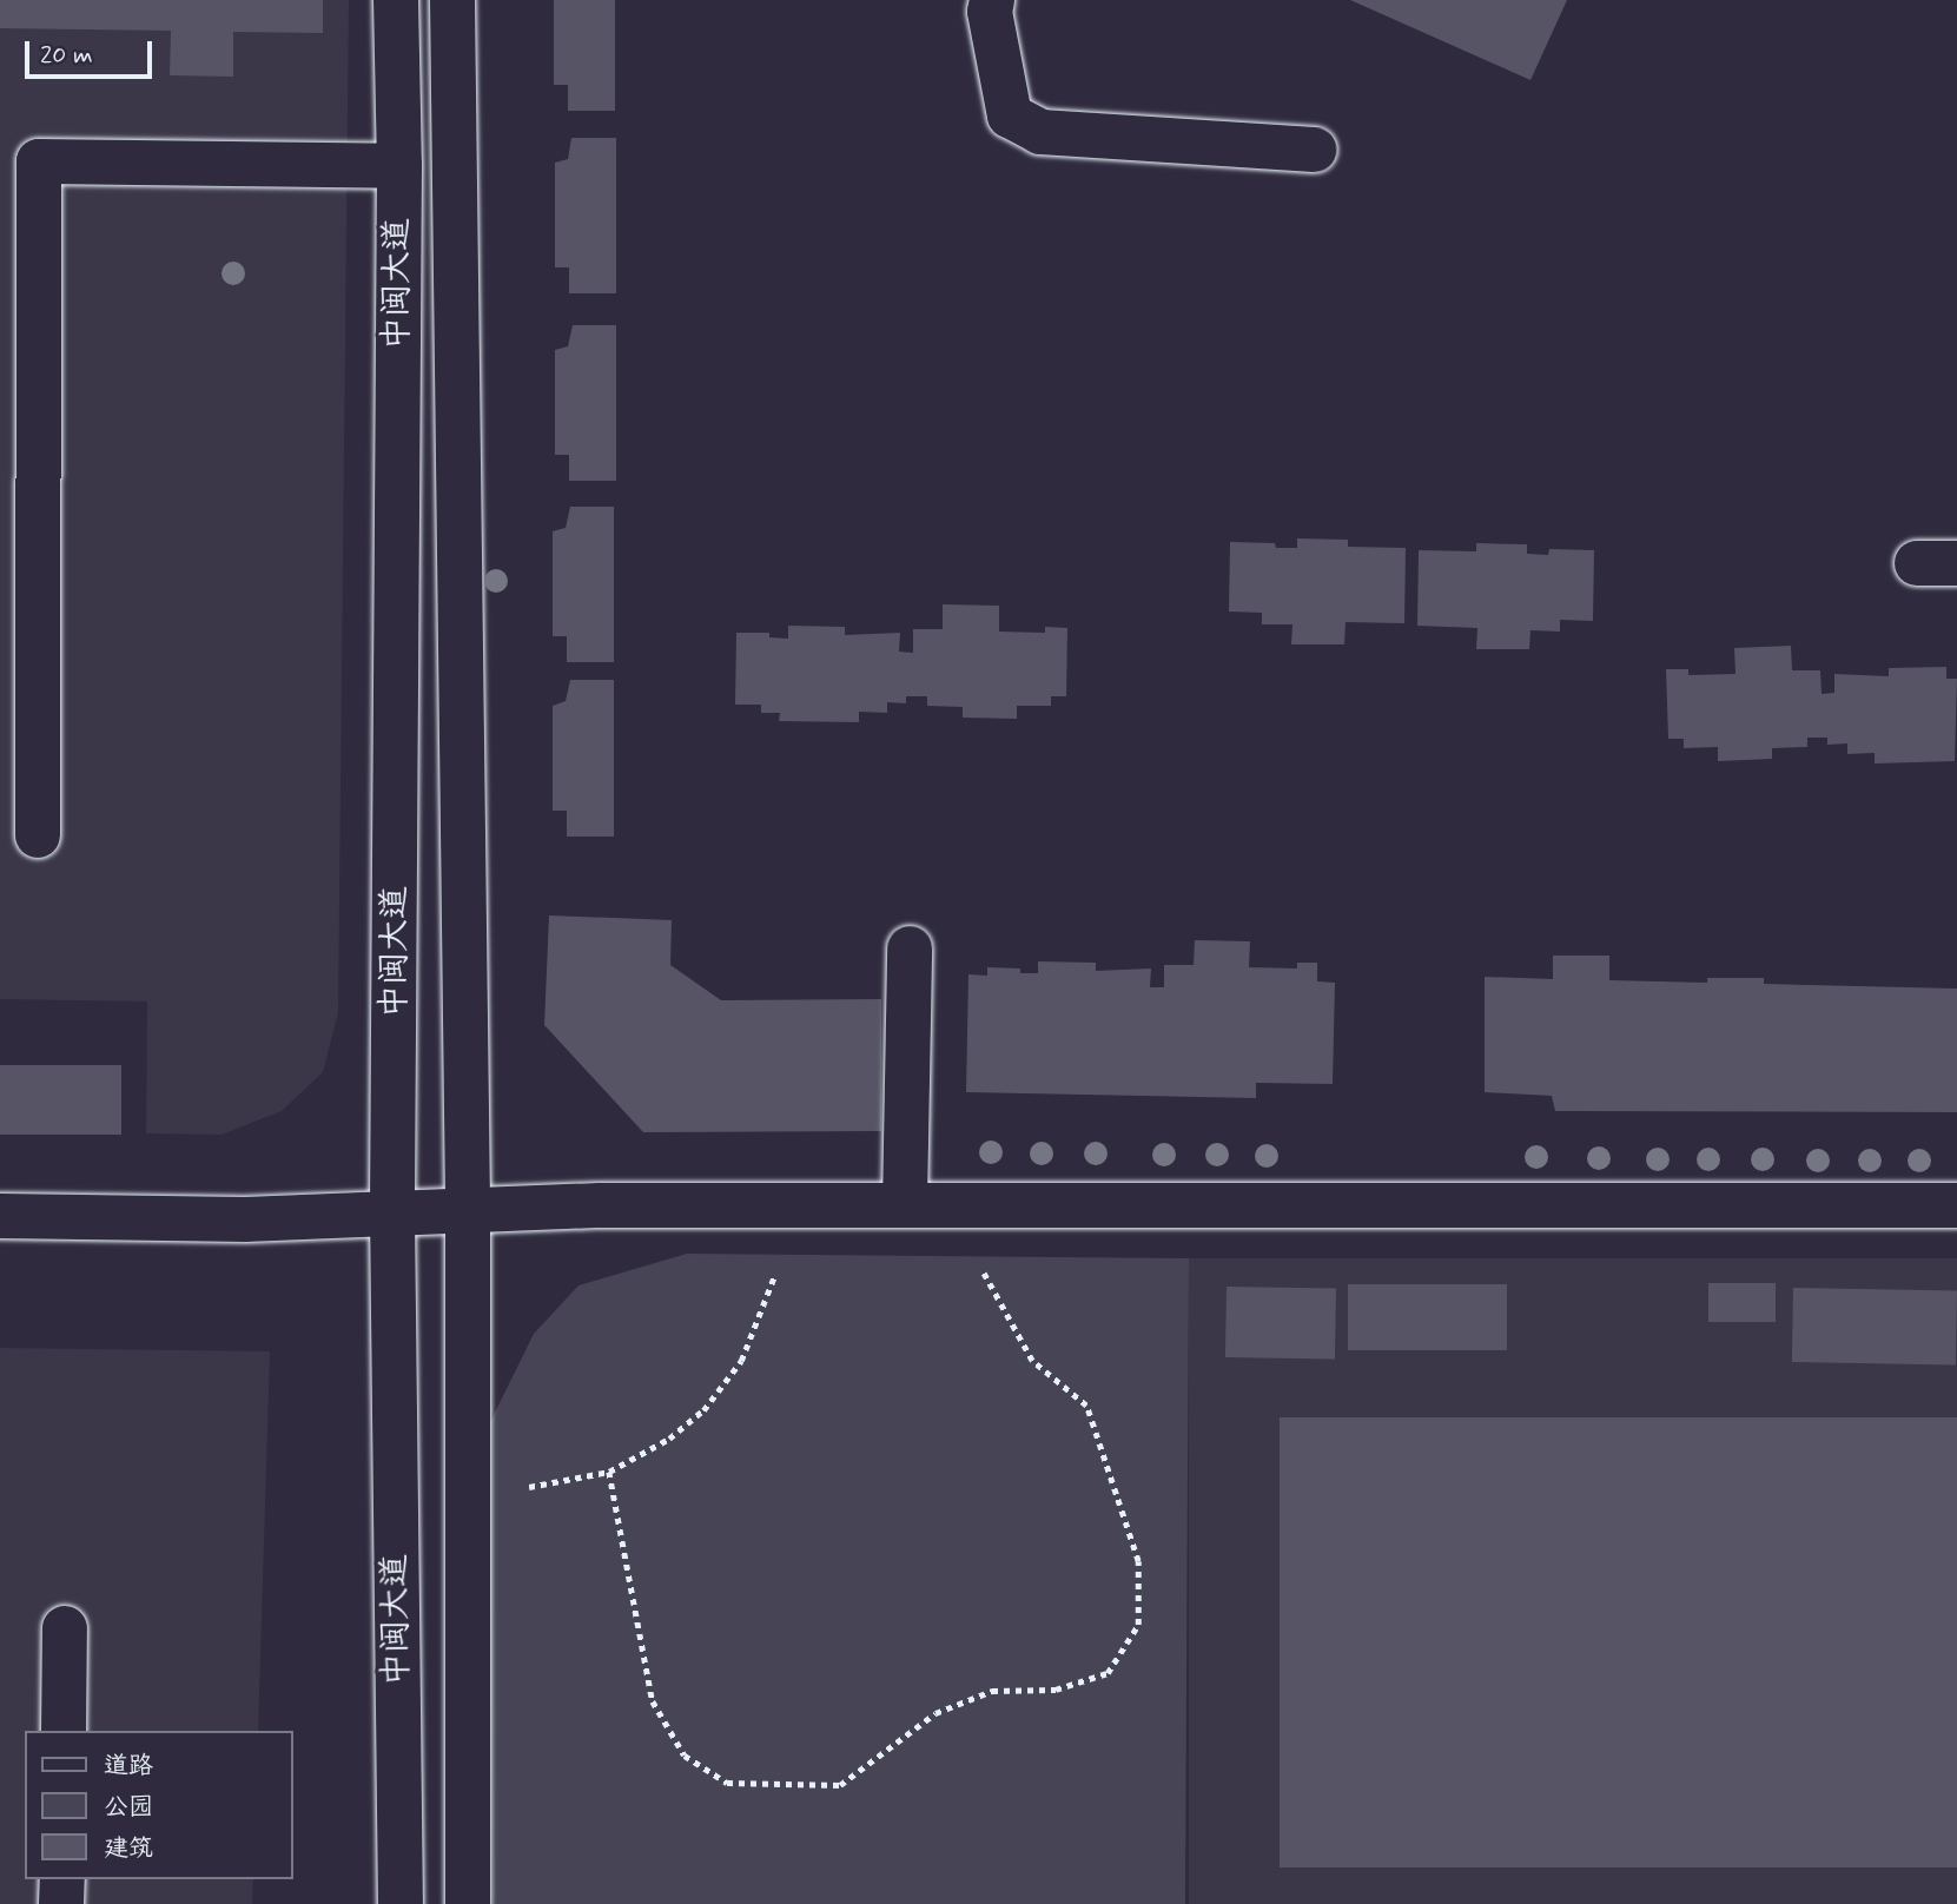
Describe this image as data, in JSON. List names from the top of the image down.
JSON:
{
  "streets": {
    "main road": ["中闽大道"]
  },
  "legend": ["道路", "公园", "建筑"],
  "scale_bar": "20 m"
}
